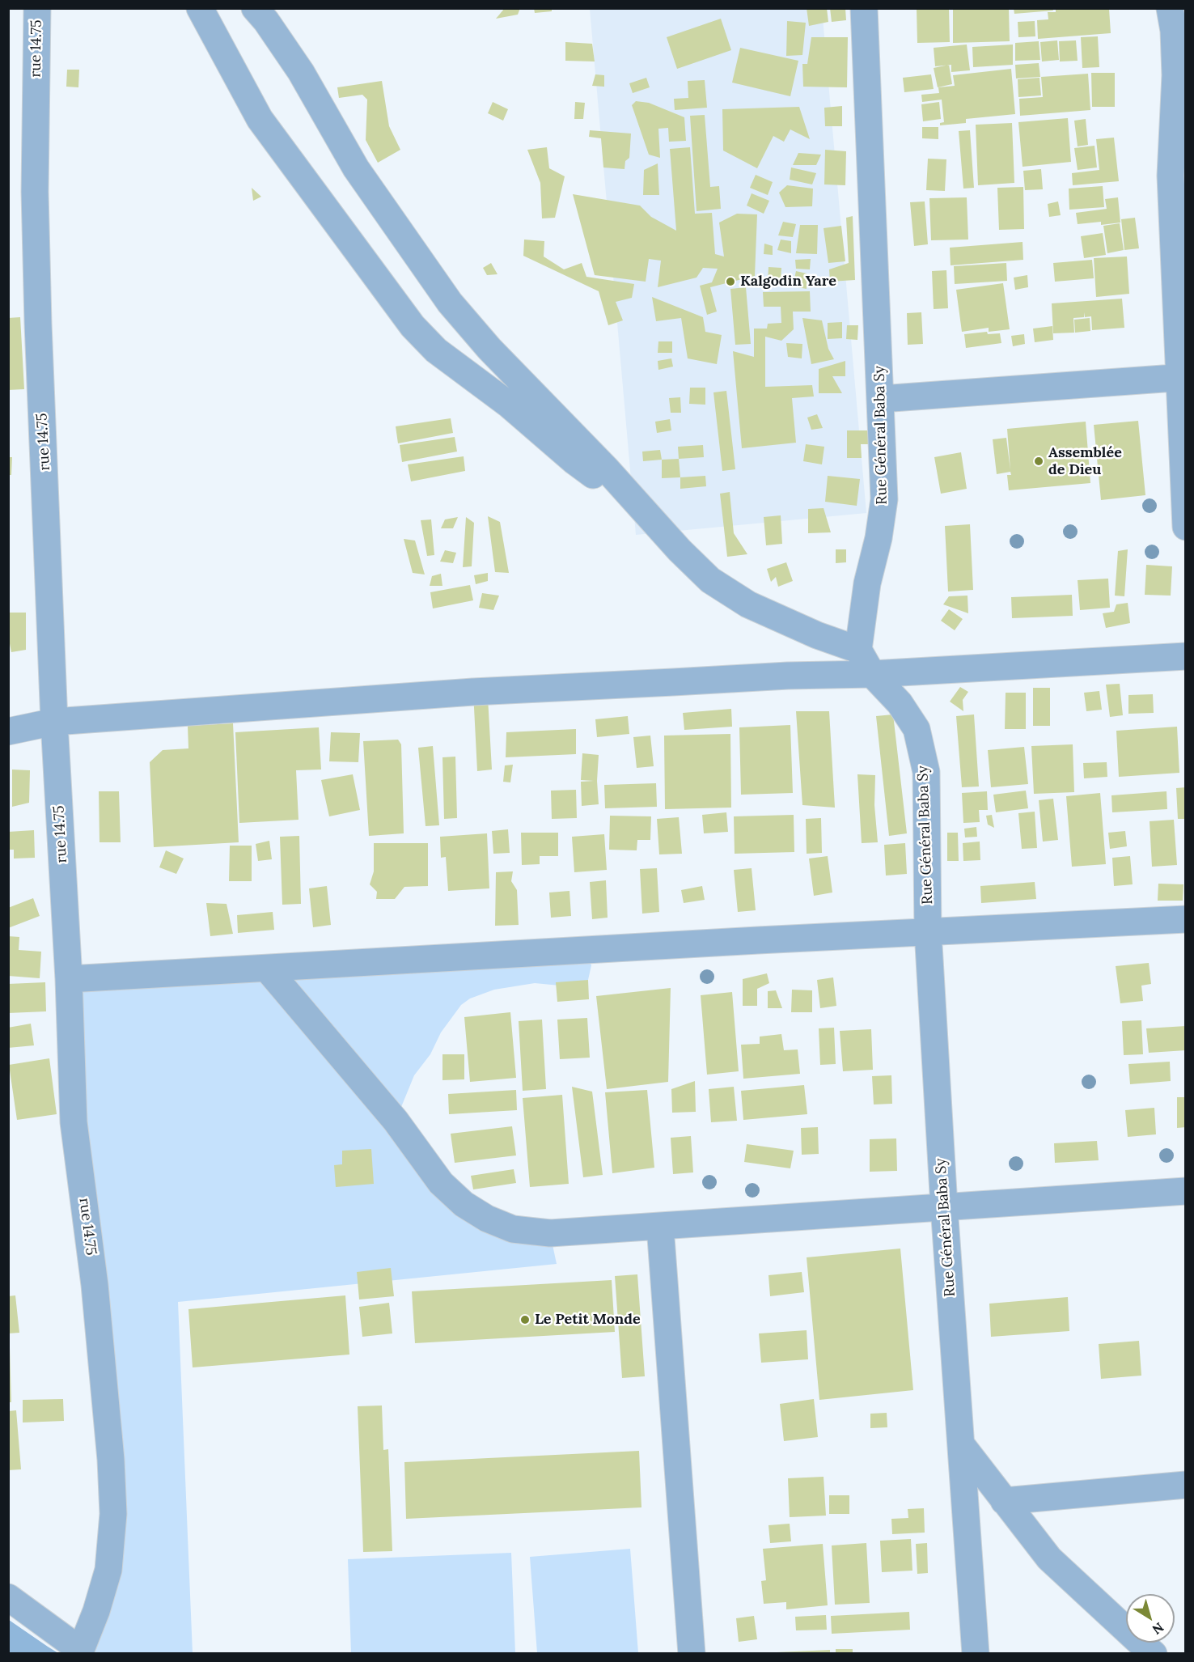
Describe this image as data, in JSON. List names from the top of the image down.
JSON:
{
  "streets": {
    "street": ["rue 14.75", "Rue Général Baba Sy"]
  },
  "places": ["Kalgodin Yare", "Assemblée de Dieu", "Le Petit Monde"],
  "north": "bottom right"
}
